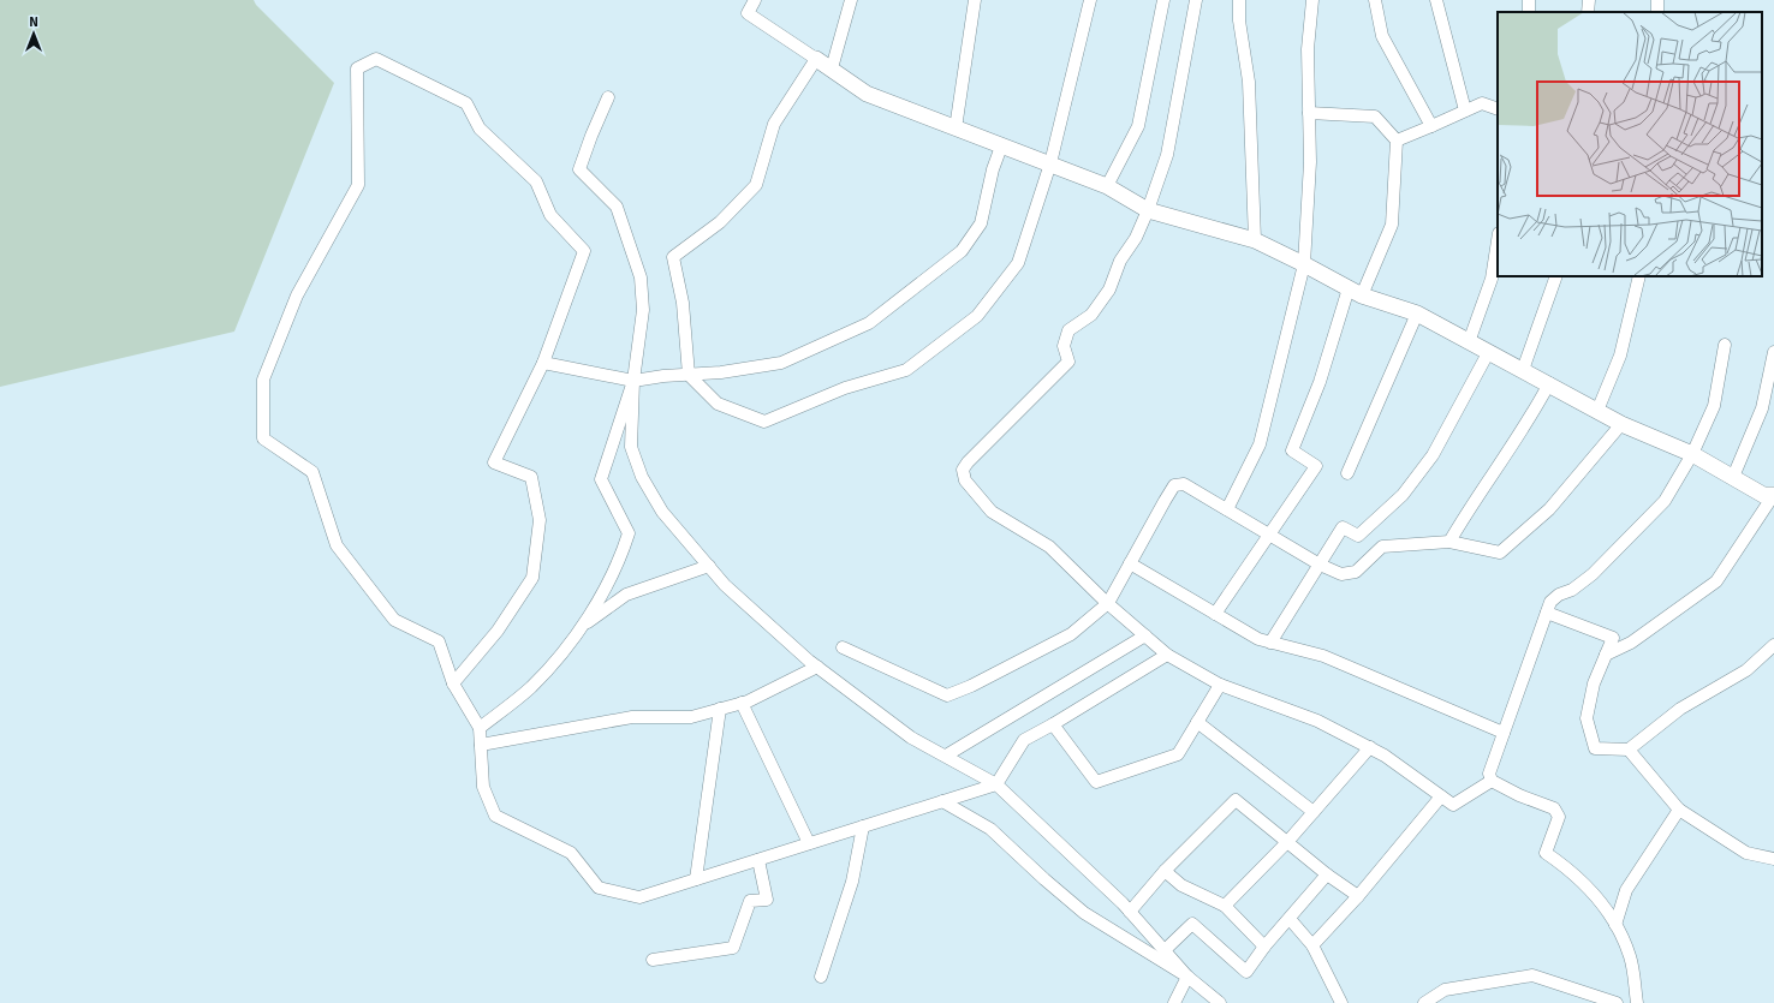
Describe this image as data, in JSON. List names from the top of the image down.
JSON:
{
  "north": "top"
}
